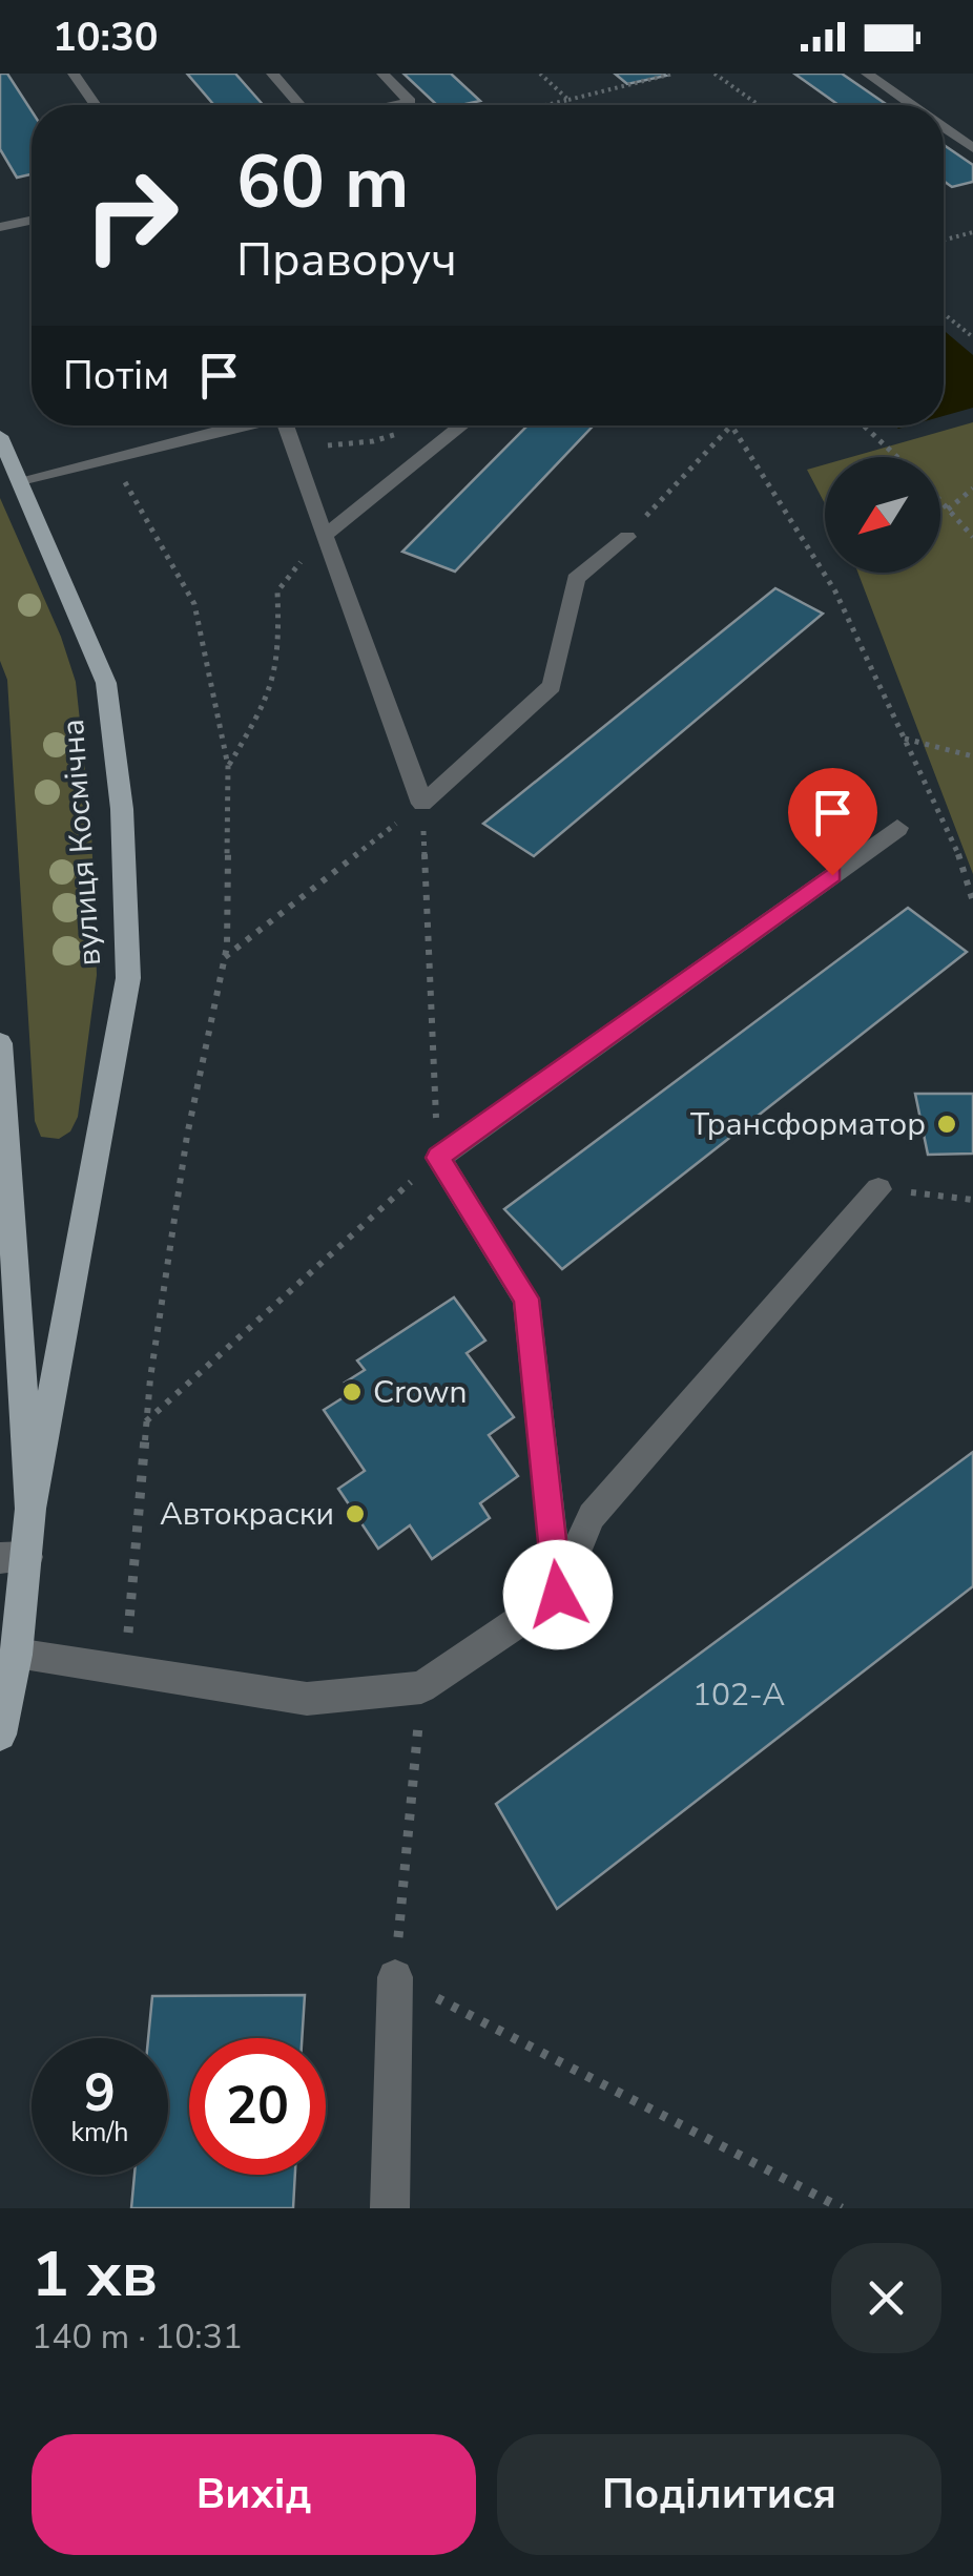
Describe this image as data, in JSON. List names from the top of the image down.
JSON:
{
  "streets": {
    "main road": ["вулиця Космічна"]
  },
  "places": ["Трансформатор", "Crown", "Автокраски"],
  "house_numbers": ["102-А"],
  "north": "bottom left",
  "page": {
    "status": "10:30",
    "turn": ["60 m", "Праворуч"],
    "then": "Потім",
    "speed": "9 km/h",
    "limit": "20",
    "heading": ["1 хв", "140 m · 10:31"],
    "buttons": ["Вихід", "Поділитися"]
  }
}
